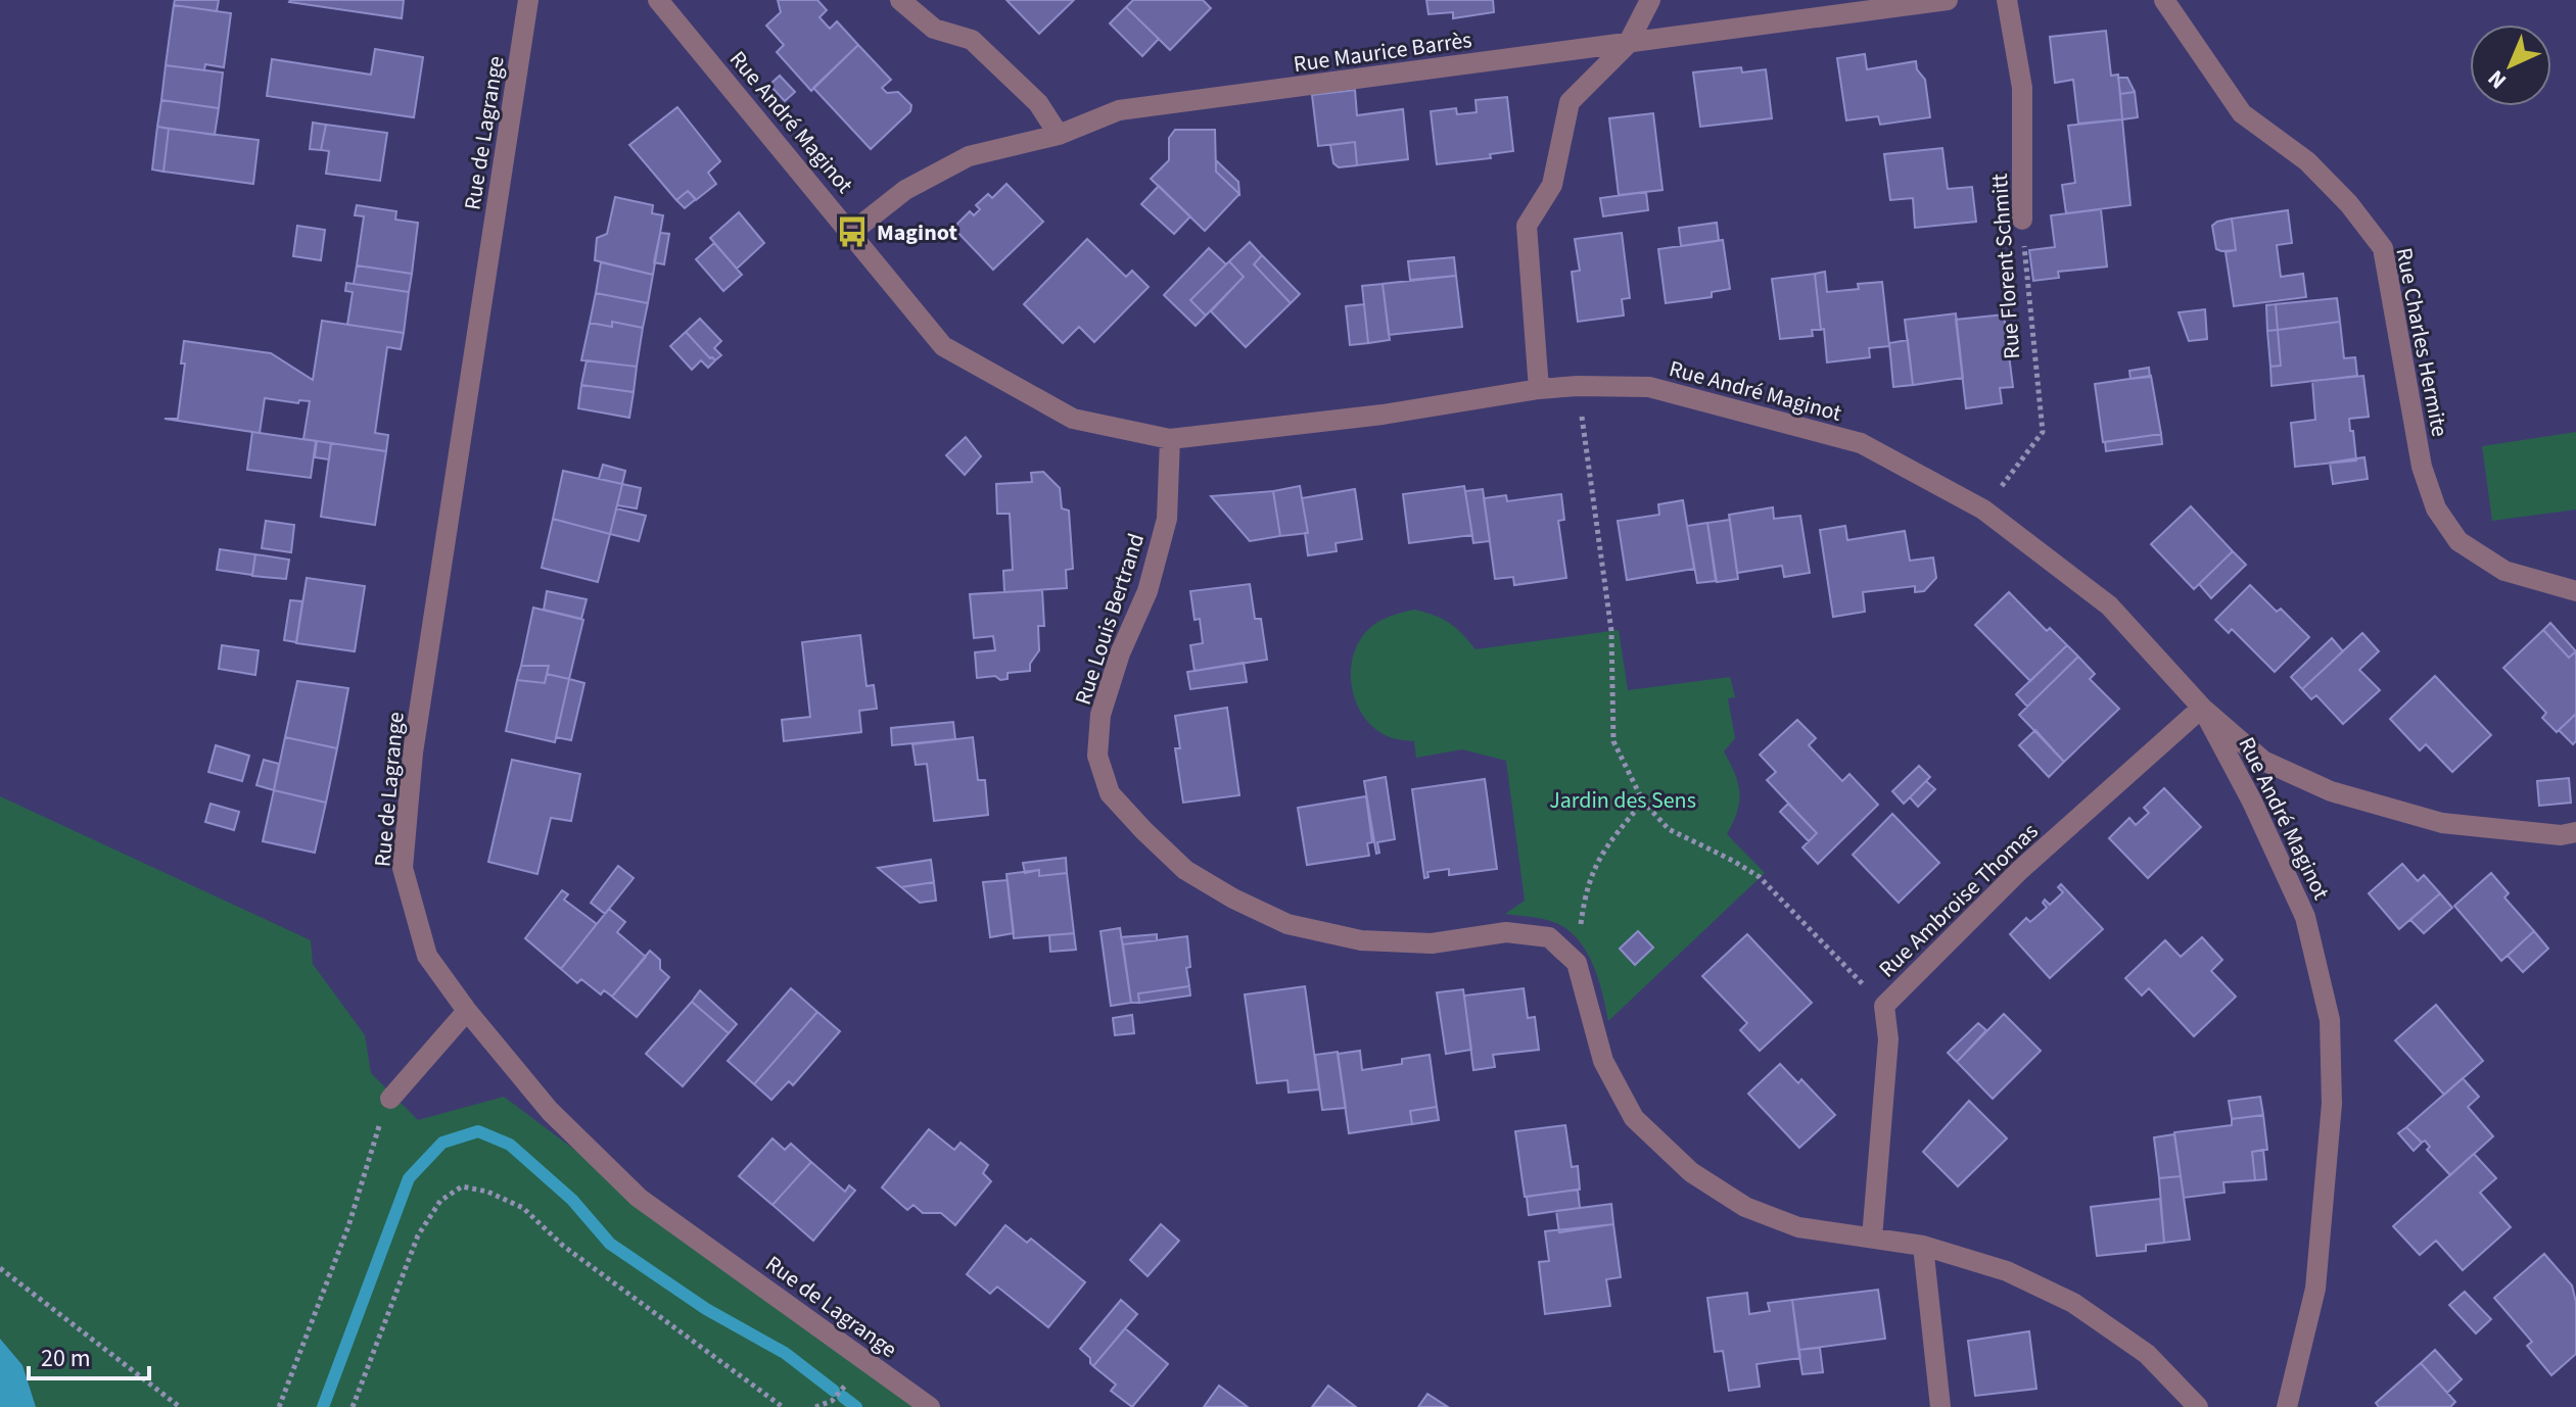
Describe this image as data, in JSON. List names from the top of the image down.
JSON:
{
  "streets": {
    "street": [
      "Rue Maurice Barrès",
      "Rue André Maginot",
      "Rue de Lagrange",
      "Rue Florent Schmitt",
      "Rue Charles Hermite",
      "Rue Louis Bertrand",
      "Rue Ambroise Thomas"
    ]
  },
  "crossings": [
    ["Rue Maurice Barrès", "Rue André Maginot"],
    ["Rue André Maginot", "Rue Florent Schmitt"],
    ["Rue André Maginot", "Rue Louis Bertrand"],
    ["Rue André Maginot", "Rue Ambroise Thomas"]
  ],
  "parks": ["Jardin des Sens"],
  "places": {
    "bus stop": ["Maginot"]
  },
  "scale_bar": "20 m",
  "north": "bottom left"
}
